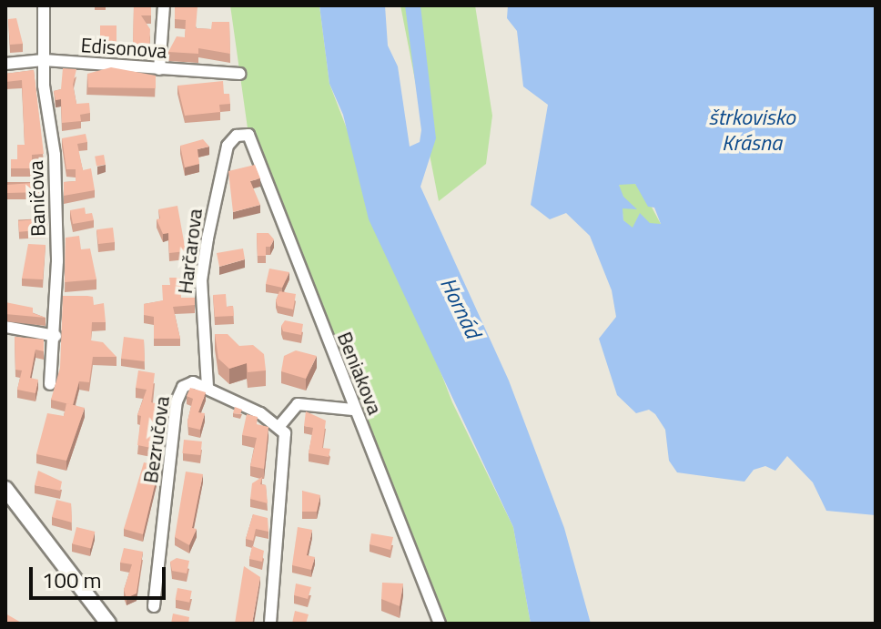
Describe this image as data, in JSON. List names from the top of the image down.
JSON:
{
  "streets": {
    "street": [
      "Edisonova",
      "Baničova",
      "Harčarova",
      "Beniakova",
      "Bezručova"
    ]
  },
  "crossings": [
    ["Edisonova", "Baničova"],
    ["Harčarova", "Beniakova"],
    ["Harčarova", "Bezručova"]
  ],
  "water": ["štrkovisko Krásna", "Hornád"],
  "scale_bar": "100 m"
}
